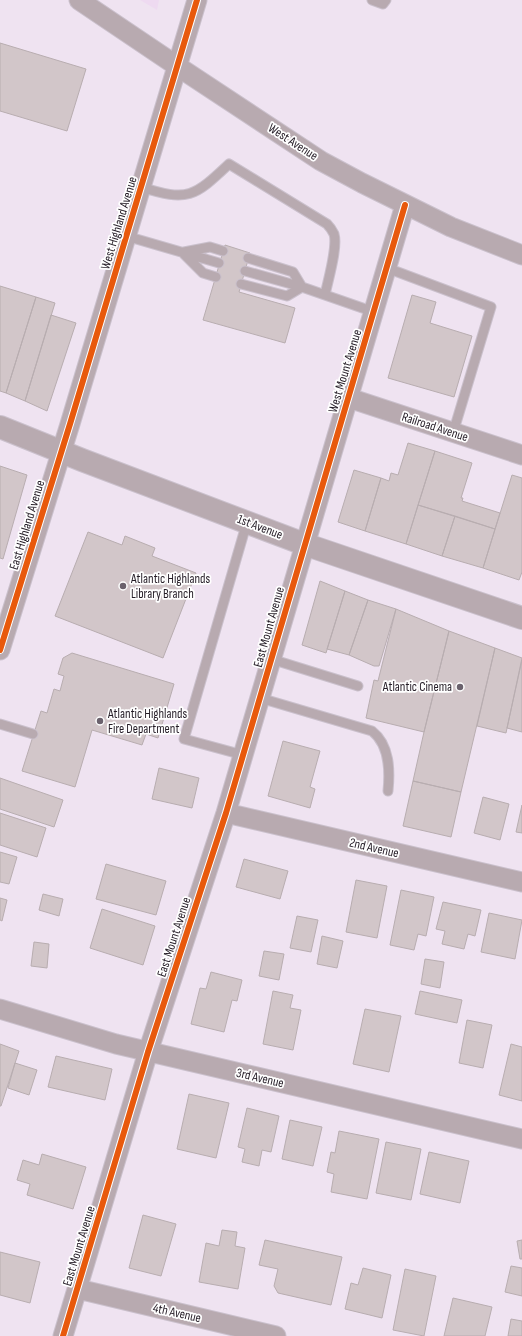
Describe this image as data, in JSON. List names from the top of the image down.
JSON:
{
  "streets": {
    "street": [
      "West Avenue",
      "West Highland Avenue",
      "West Mount Avenue",
      "Railroad Avenue",
      "East Highland Avenue",
      "1st Avenue",
      "East Mount Avenue",
      "2nd Avenue",
      "3rd Avenue",
      "4th Avenue"
    ]
  },
  "crossings": [
    ["West Avenue", "West Highland Avenue"],
    ["West Avenue", "West Mount Avenue"],
    ["West Highland Avenue", "East Highland Avenue"],
    ["West Highland Avenue", "1st Avenue"],
    ["West Mount Avenue", "Railroad Avenue"],
    ["West Mount Avenue", "1st Avenue"],
    ["West Mount Avenue", "East Mount Avenue"],
    ["East Highland Avenue", "1st Avenue"],
    ["1st Avenue", "East Mount Avenue"],
    ["East Mount Avenue", "2nd Avenue"],
    ["East Mount Avenue", "3rd Avenue"],
    ["East Mount Avenue", "4th Avenue"]
  ],
  "places": ["Atlantic Highlands Library Branch", "Atlantic Cinema", "Atlantic Highlands Fire Department"]
}
